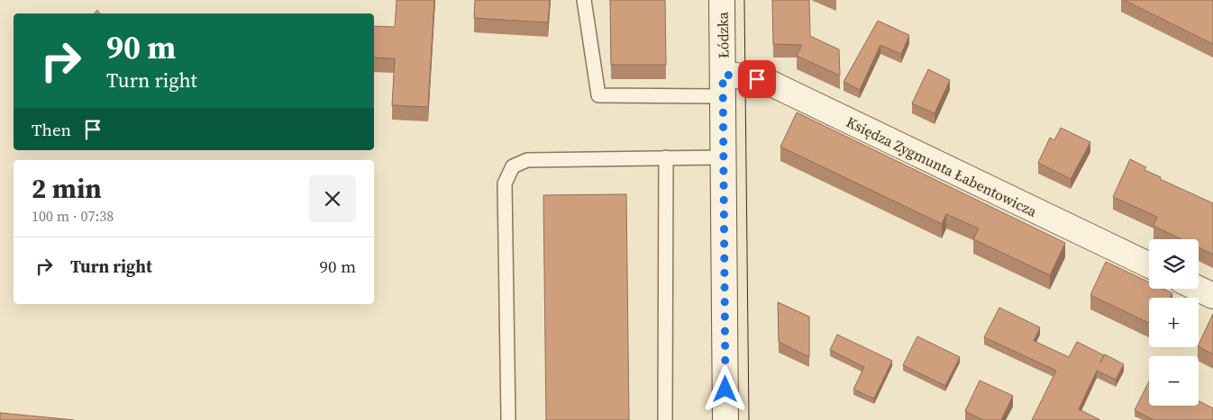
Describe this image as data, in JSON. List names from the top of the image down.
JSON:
{
  "streets": {
    "street": ["Łódzka", "Księdza Zygmunta Łabentowicza"]
  },
  "crossings": [
    ["Łódzka", "Księdza Zygmunta Łabentowicza"]
  ],
  "page": {
    "turn": ["90 m", "Turn right"],
    "then": "Then",
    "heading": ["2 min", "100 m · 07:38"],
    "list": [
      {
        "name": "Turn right",
        "value": "90 m"
      }
    ],
    "map_buttons": ["+", "−"]
  }
}
